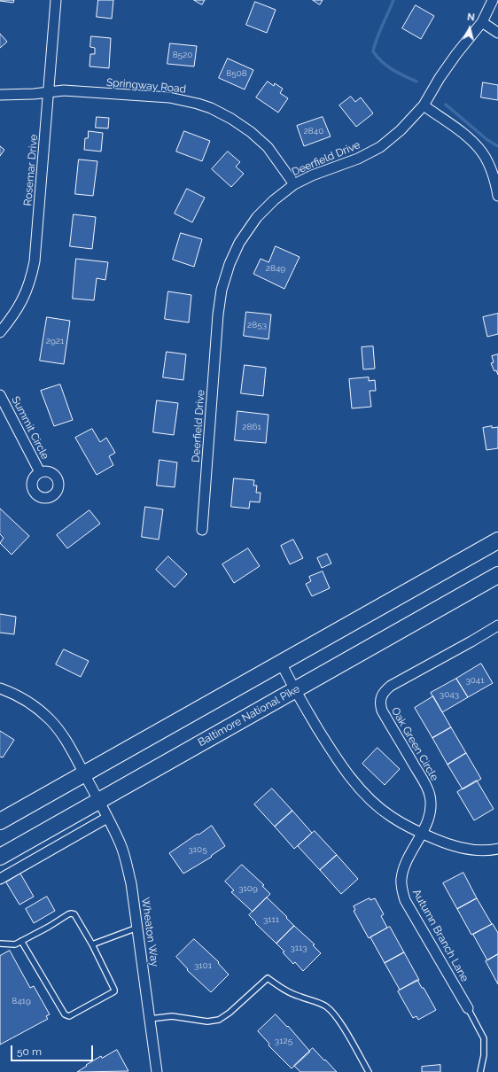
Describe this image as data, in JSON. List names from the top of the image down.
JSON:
{
  "streets": {
    "main road": ["Baltimore National Pike"],
    "street": [
      "Springway Road",
      "Deerfield Drive",
      "Rosemar Drive",
      "Summit Circle",
      "Oak Green Circle",
      "Wheaton Way",
      "Autumn Branch Lane"
    ]
  },
  "crossings": [
    ["Springway Road", "Deerfield Drive"],
    ["Springway Road", "Rosemar Drive"],
    ["Baltimore National Pike", "Wheaton Way"],
    ["Oak Green Circle", "Autumn Branch Lane"]
  ],
  "house_numbers": [
    "8520",
    "8508",
    "2840",
    "2849",
    "2853",
    "2921",
    "2861",
    "3041",
    "3043",
    "3105",
    "3109",
    "3111",
    "3113",
    "3101",
    "8419",
    "3125"
  ],
  "scale_bar": "50 m",
  "north": "top"
}
